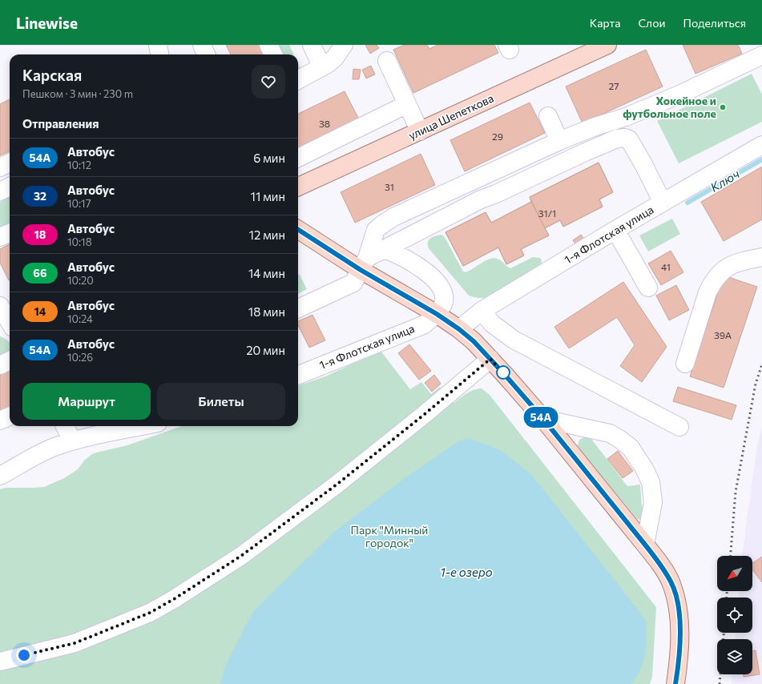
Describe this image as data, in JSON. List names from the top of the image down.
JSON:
{
  "streets": {
    "main road": ["улица Шепеткова"],
    "street": ["1-я Флотская улица"]
  },
  "water": ["Ключ", "1-е озеро"],
  "parks": ["Парк \"Минный городок\""],
  "places": ["Хокейное и футбольное поле"],
  "lines": ["bus line 54А"],
  "house_numbers": [
    "27",
    "38",
    "29",
    "31",
    "31/1",
    "41",
    "39А"
  ],
  "north": "bottom left",
  "page": {
    "header": "Linewise",
    "nav": ["Карта", "Слои", "Поделиться"],
    "on_map": "54А",
    "heading": [
      ["Карская", "Пешком · 3 мин · 230 m"],
      "Отправления"
    ],
    "list": [
      {
        "mark": "54А",
        "name": "Автобус",
        "note": "10:12",
        "value": "6 мин"
      },
      {
        "mark": "32",
        "name": "Автобус",
        "note": "10:17",
        "value": "11 мин"
      },
      {
        "mark": "18",
        "name": "Автобус",
        "note": "10:18",
        "value": "12 мин"
      },
      {
        "mark": "66",
        "name": "Автобус",
        "note": "10:20",
        "value": "14 мин"
      },
      {
        "mark": "14",
        "name": "Автобус",
        "note": "10:24",
        "value": "18 мин"
      },
      {
        "mark": "54А",
        "name": "Автобус",
        "note": "10:26",
        "value": "20 мин"
      }
    ],
    "buttons": ["Маршрут", "Билеты"]
  }
}
